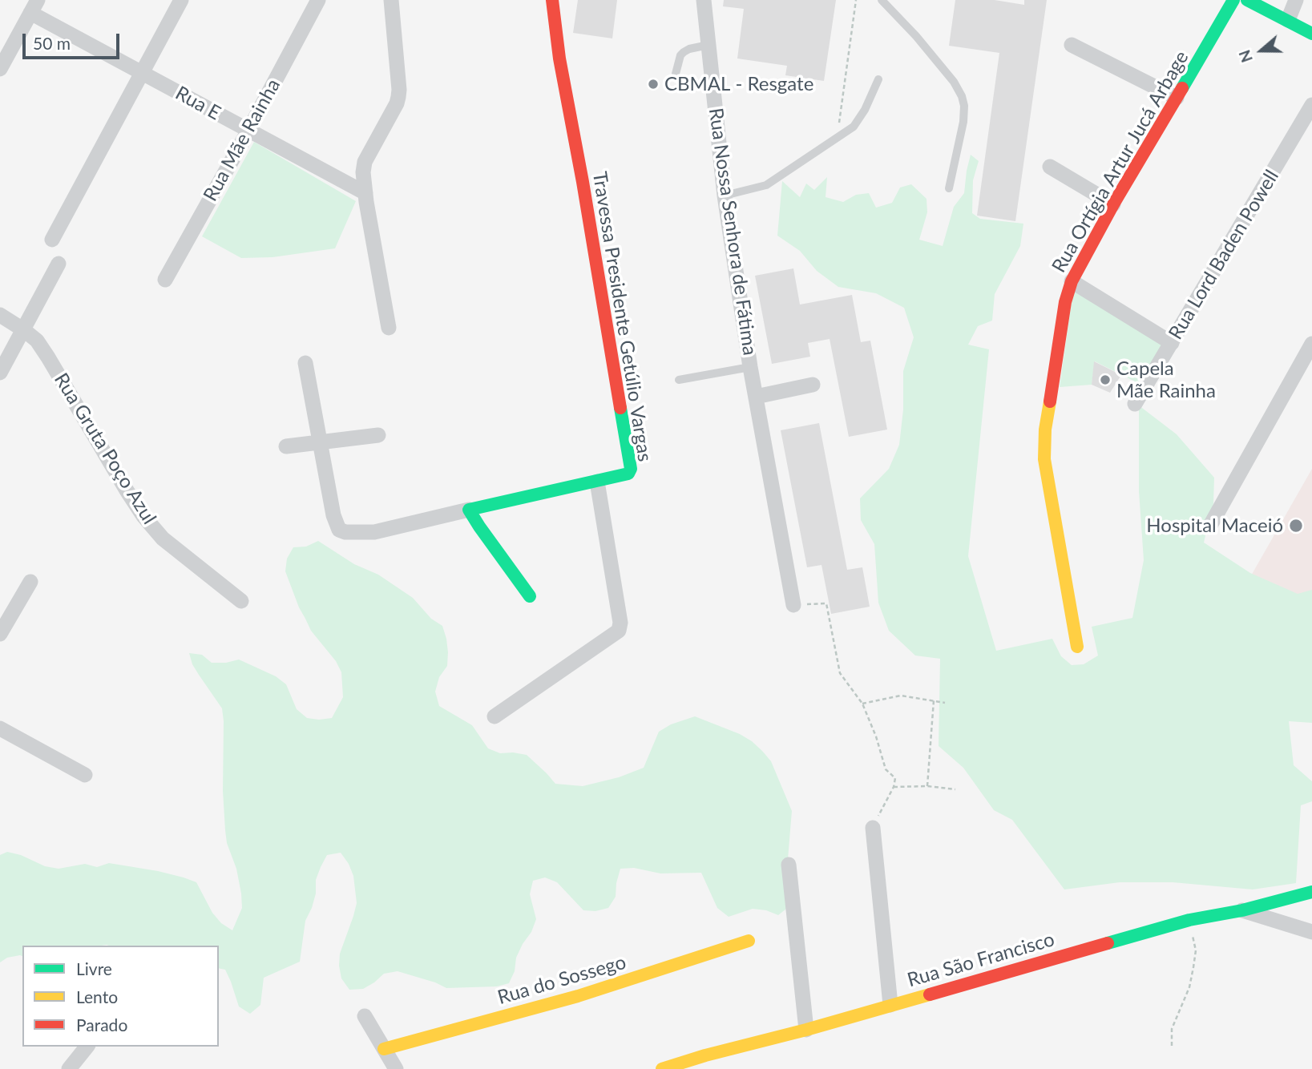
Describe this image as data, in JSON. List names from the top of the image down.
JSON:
{
  "streets": {
    "street": [
      "Rua E",
      "Rua Mãe Rainha",
      "Rua Ortígia Artur Jucá Arbage",
      "Rua Nossa Senhora de Fátima",
      "Rua Lord Baden Powell",
      "Travessa Presidente Getúlio Vargas",
      "Rua Gruta Poço Azul",
      "Rua São Francisco",
      "Rua do Sossego"
    ]
  },
  "crossings": [
    ["Rua E", "Rua Mãe Rainha"]
  ],
  "places": ["CBMAL - Resgate", "Capela Mãe Rainha", "Hospital Maceió"],
  "legend": ["Livre", "Lento", "Parado"],
  "scale_bar": "50 m",
  "north": "left"
}
